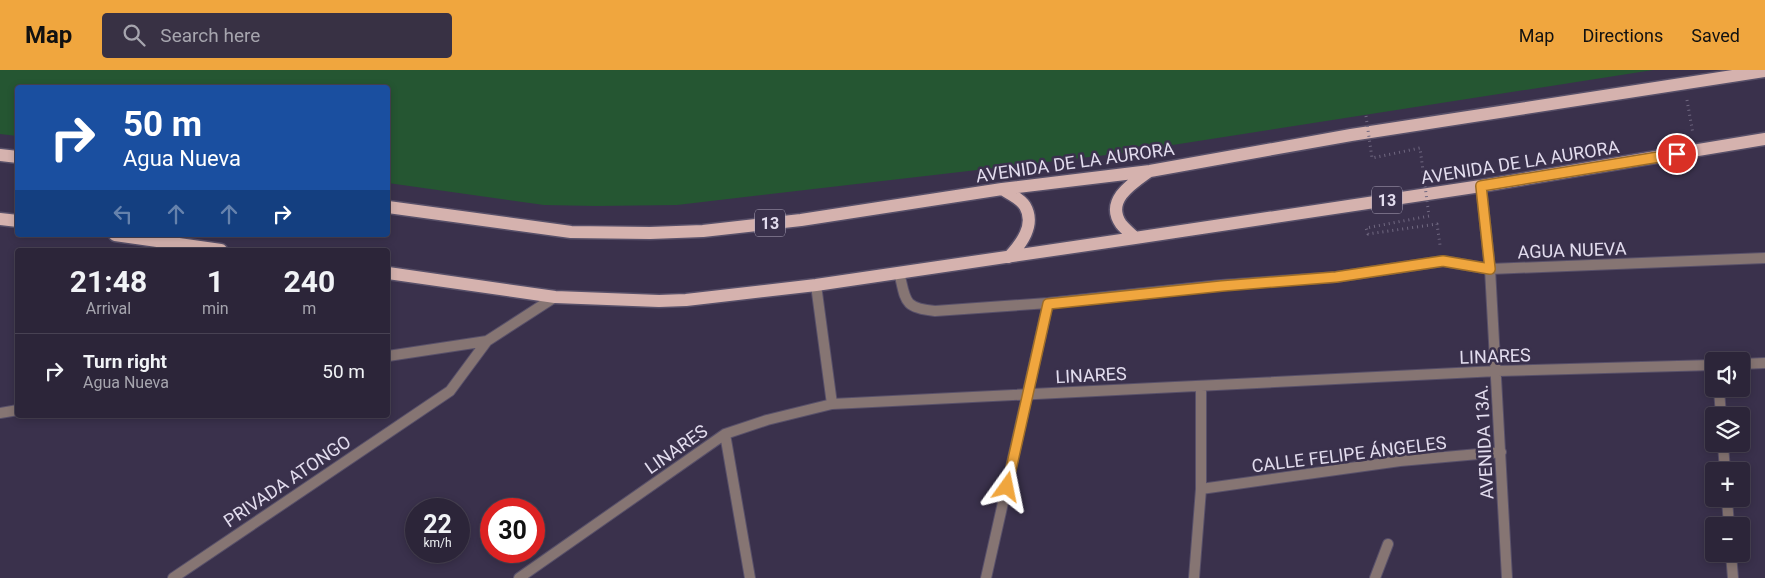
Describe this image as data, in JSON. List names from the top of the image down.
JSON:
{
  "streets": {
    "main road": ["AVENIDA DE LA AURORA", "13"],
    "street": [
      "AGUA NUEVA",
      "LINARES",
      "AVENIDA 13A.",
      "CALLE FELIPE ÁNGELES",
      "PRIVADA ATONGO"
    ]
  },
  "crossings": [
    ["AVENIDA DE LA AURORA", "AGUA NUEVA"],
    ["AVENIDA DE LA AURORA", "AVENIDA 13A."],
    ["AVENIDA DE LA AURORA", "PRIVADA ATONGO"],
    ["AGUA NUEVA", "AVENIDA 13A."],
    ["LINARES", "AVENIDA 13A."],
    ["AVENIDA 13A.", "CALLE FELIPE ÁNGELES"]
  ],
  "page": {
    "header": "Map",
    "search": "Search here",
    "nav": ["Map", "Directions", "Saved"],
    "turn": ["50 m", "Agua Nueva"],
    "eta": [
      "21:48",
      "Arrival",
      "1",
      "min",
      "240",
      "m"
    ],
    "list": [
      {
        "name": "Turn right",
        "note": "Agua Nueva",
        "value": "50 m"
      }
    ],
    "map_buttons": ["+", "−"],
    "speed": "22 km/h",
    "limit": "30"
  }
}
